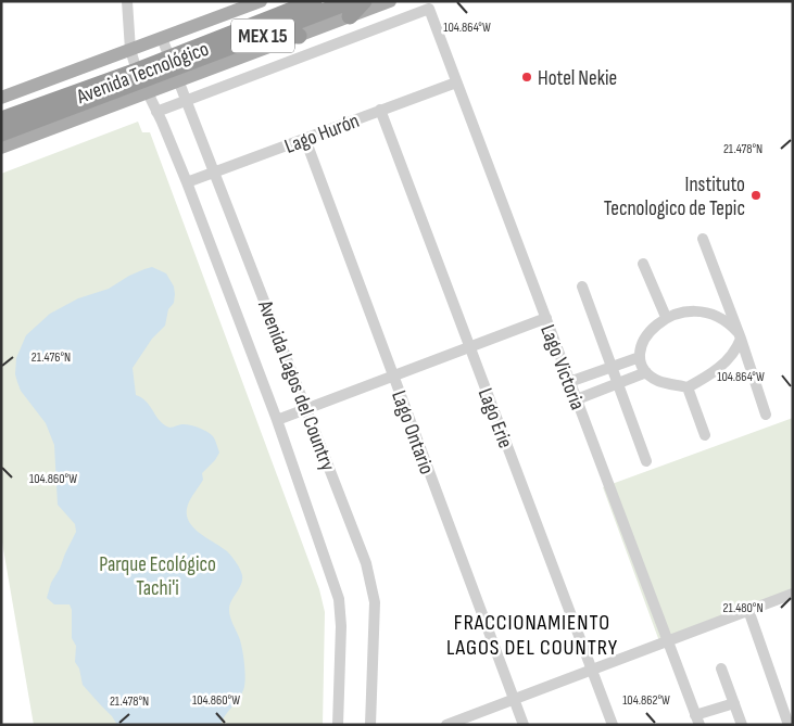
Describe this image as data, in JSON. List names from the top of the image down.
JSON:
{
  "streets": {
    "highway": ["MEX 15", "Avenida Tecnológico"],
    "street": [
      "Lago Hurón",
      "Lago Victoria",
      "Avenida Lagos del Country",
      "Lago Erie",
      "Lago Ontario"
    ]
  },
  "crossings": [
    ["Avenida Tecnológico", "Lago Victoria"],
    ["Avenida Tecnológico", "Avenida Lagos del Country"],
    ["Lago Hurón", "Lago Victoria"],
    ["Lago Hurón", "Avenida Lagos del Country"],
    ["Lago Hurón", "Lago Erie"],
    ["Lago Hurón", "Lago Ontario"]
  ],
  "districts": ["FRACCIONAMIENTO LAGOS DEL COUNTRY"],
  "parks": ["Parque Ecológico Tachi'i"],
  "places": ["Hotel Nekie", "Instituto Tecnologico de Tepic"],
  "coordinates": [
    "104.864°W",
    "21.478°N",
    "21.476°N",
    "104.860°W",
    "21.480°N",
    "104.862°W"
  ]
}
